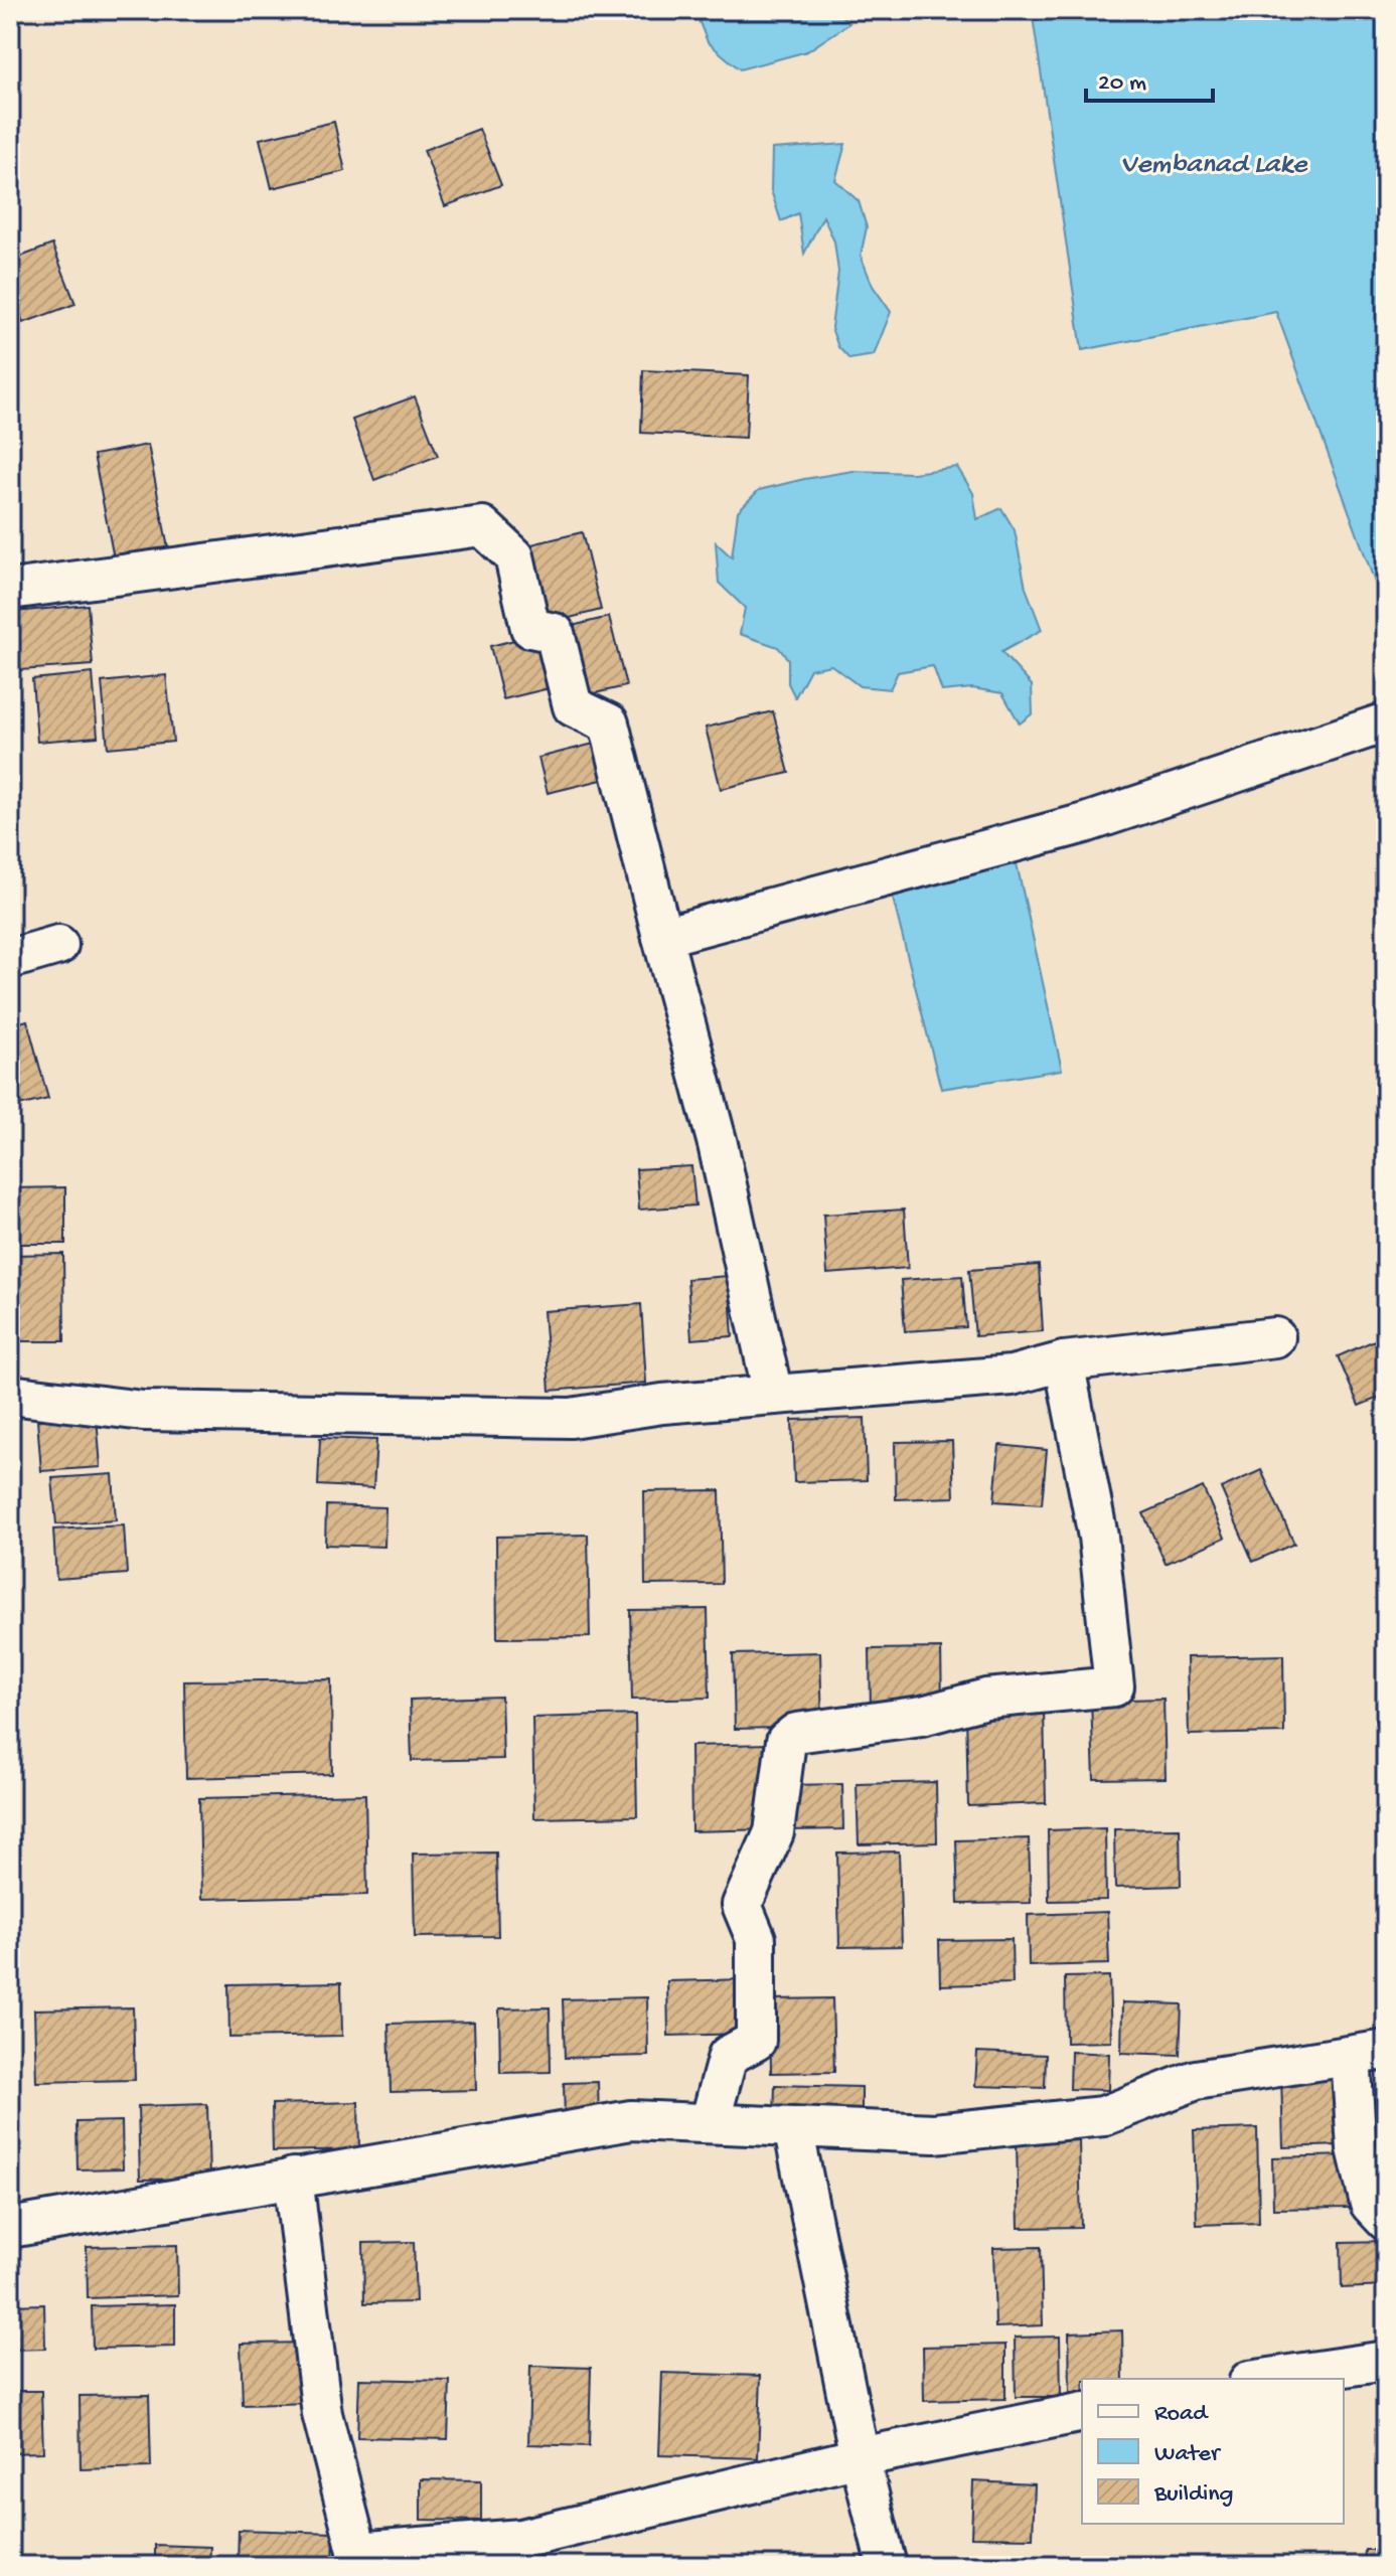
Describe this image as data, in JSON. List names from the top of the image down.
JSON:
{
  "water": ["Vembanad Lake"],
  "legend": ["Road", "Water", "Building"],
  "scale_bar": "20 m"
}
